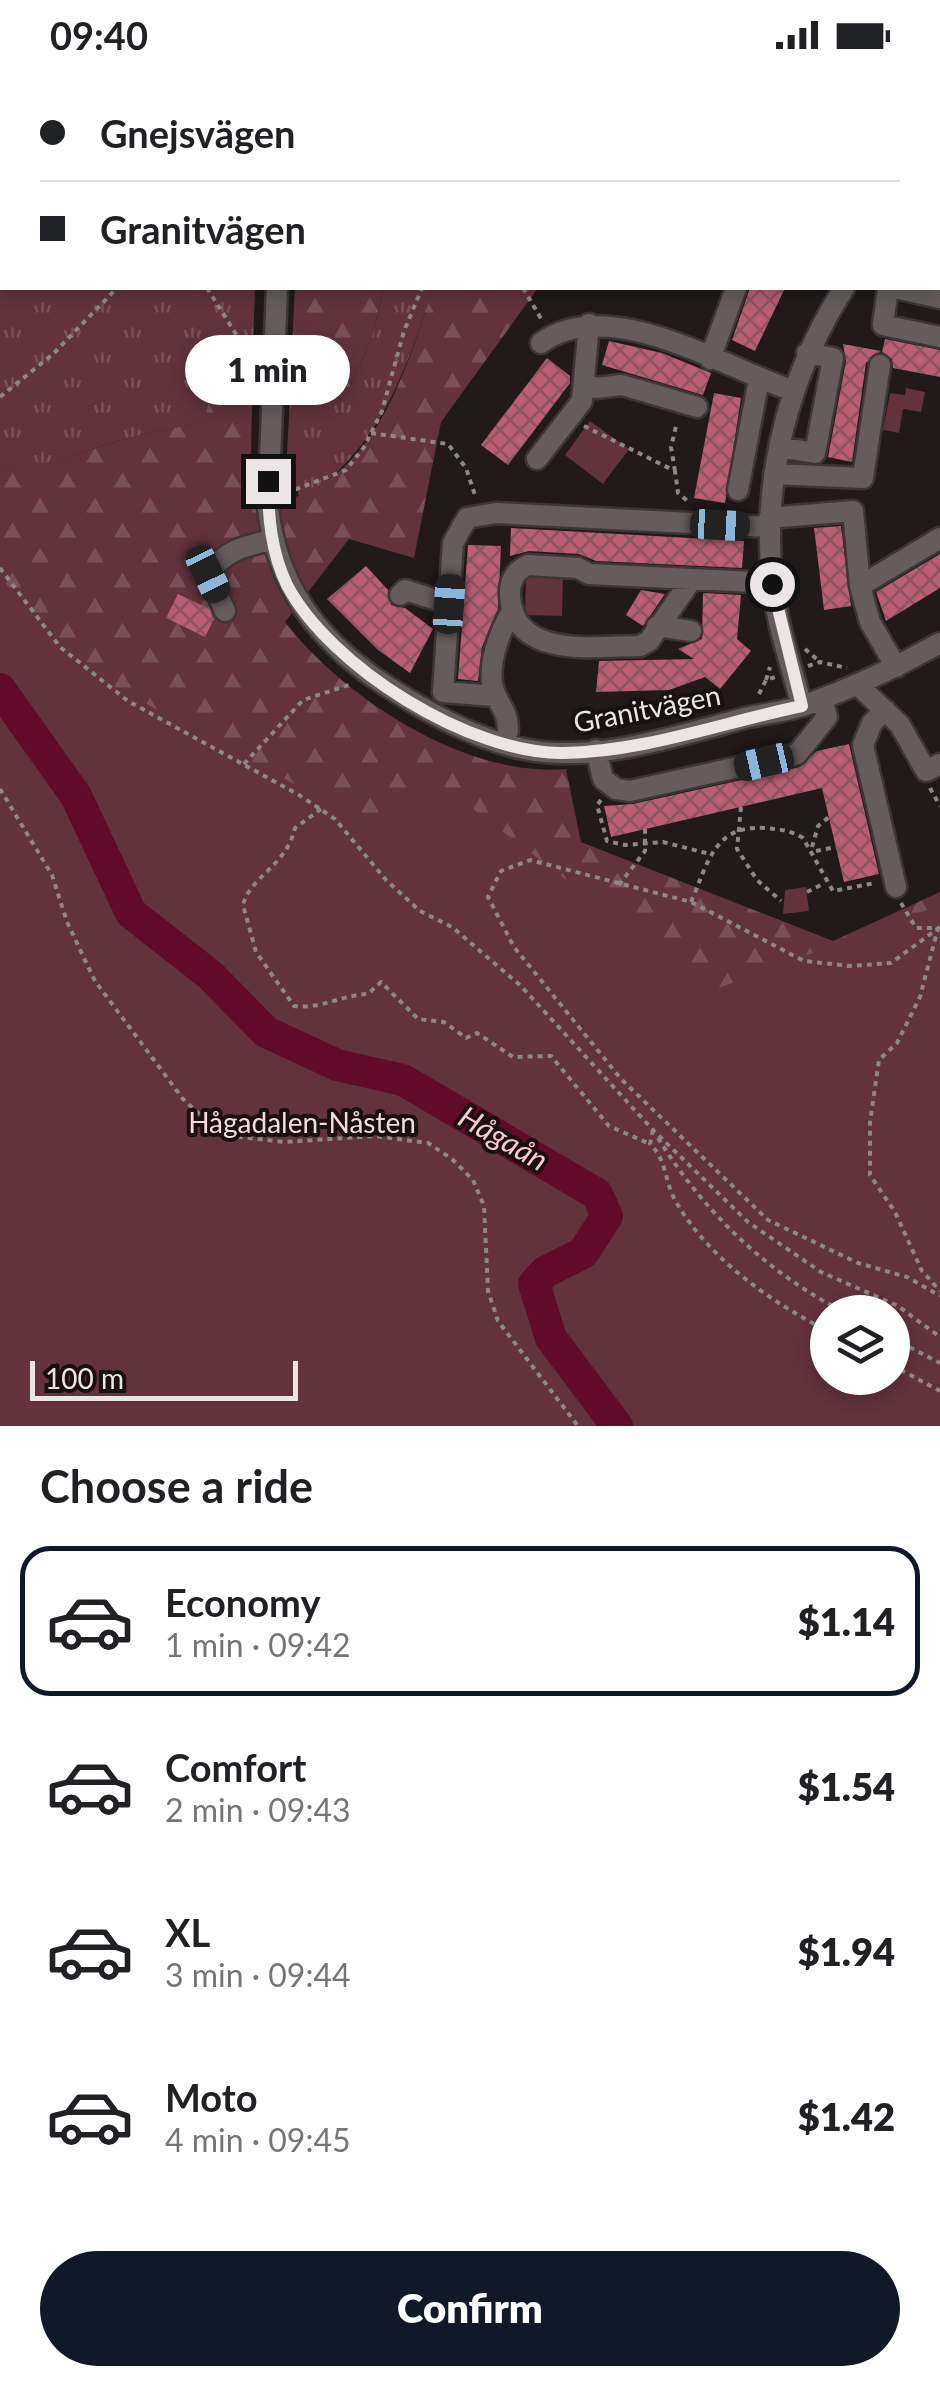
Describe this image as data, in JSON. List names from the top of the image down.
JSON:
{
  "streets": {
    "street": ["Granitvägen"]
  },
  "water": ["Hågaån"],
  "parks": ["Hågadalen-Nåsten"],
  "scale_bar": "100 m",
  "page": {
    "status": "09:40",
    "banner": ["Gnejsvägen", "Granitvägen"],
    "bubble": "1 min",
    "scale": "100 m",
    "heading": "Choose a ride",
    "list": [
      {
        "name": "Economy",
        "note": "1 min · 09:42",
        "value": "$1.14"
      },
      {
        "name": "Comfort",
        "note": "2 min · 09:43",
        "value": "$1.54"
      },
      {
        "name": "XL",
        "note": "3 min · 09:44",
        "value": "$1.94"
      },
      {
        "name": "Moto",
        "note": "4 min · 09:45",
        "value": "$1.42"
      }
    ],
    "buttons": "Confirm"
  }
}
